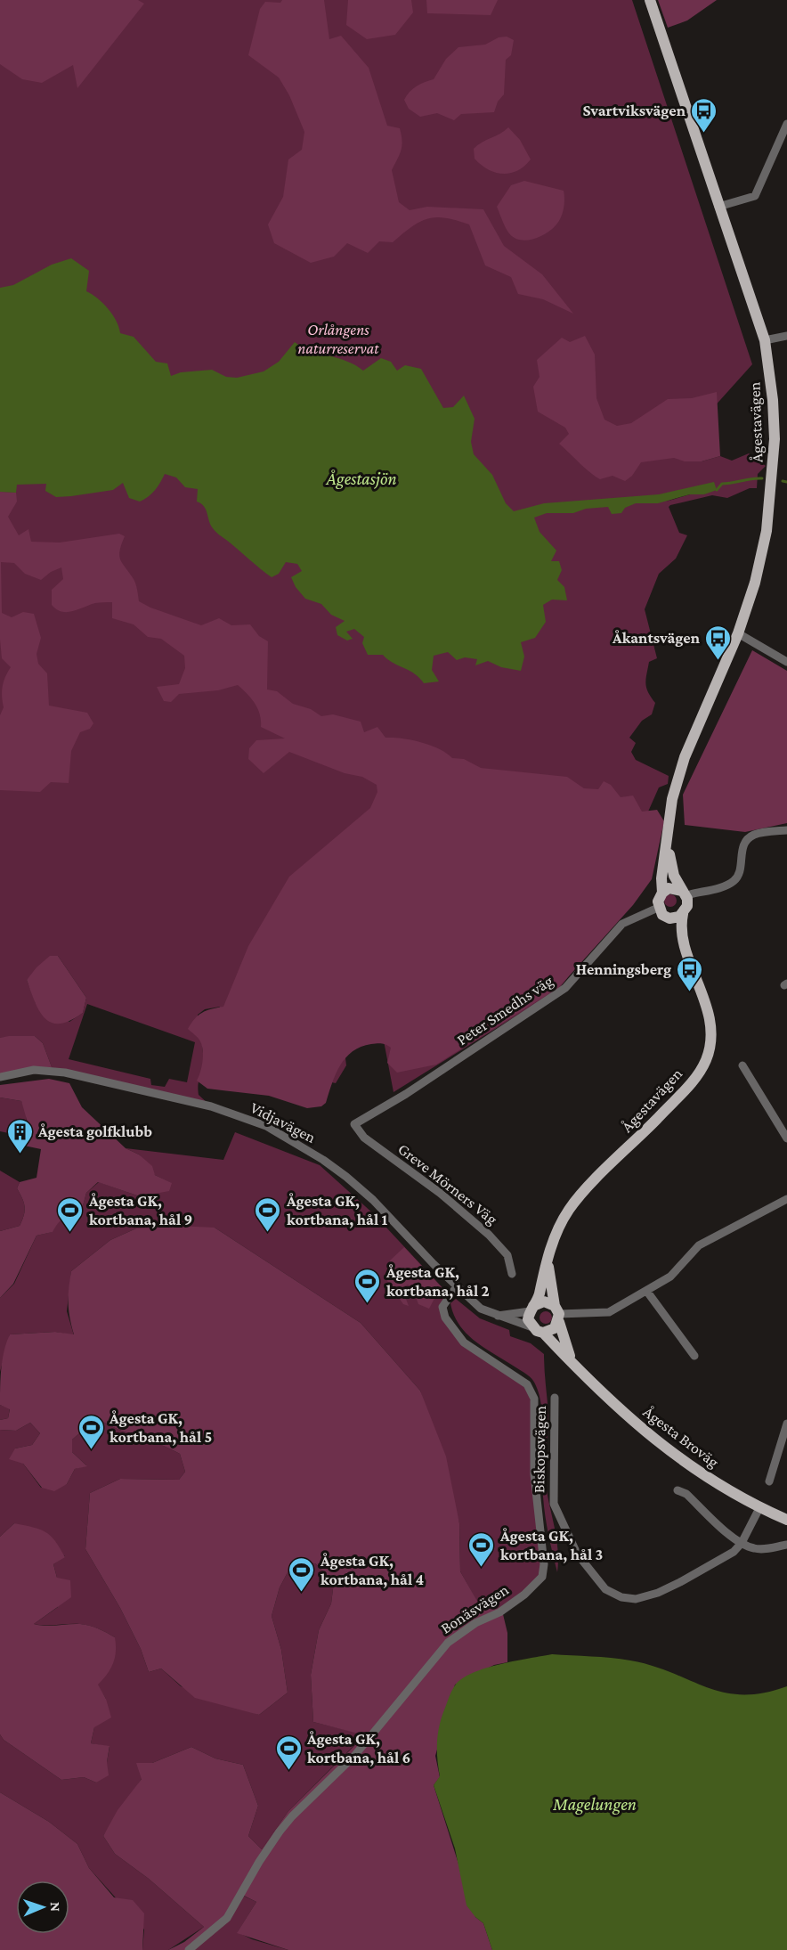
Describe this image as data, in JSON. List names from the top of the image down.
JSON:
{
  "streets": {
    "main road": ["Ågestavägen", "Ågesta Broväg"],
    "street": [
      "Peter Smedhs väg",
      "Vidjavägen",
      "Greve Mörners Väg",
      "Biskopsvägen",
      "Bonäsvägen"
    ]
  },
  "crossings": [
    ["Ågestavägen", "Peter Smedhs väg"],
    ["Ågestavägen", "Vidjavägen"],
    ["Ågestavägen", "Ågesta Broväg"],
    ["Peter Smedhs väg", "Greve Mörners Väg"],
    ["Vidjavägen", "Ågesta Broväg"],
    ["Vidjavägen", "Bonäsvägen"],
    ["Ågesta Broväg", "Biskopsvägen"]
  ],
  "water": ["Ågestasjön", "Magelungen"],
  "parks": ["Orlångens naturreservat"],
  "places": {
    "bus stop": ["Svartviksvägen", "Åkantsvägen", "Henningsberg"],
    "building": ["Ågesta golfklubb"],
    "sports": [
      "Ågesta GK, kortbana, hål 9",
      "Ågesta GK, kortbana, hål 1",
      "Ågesta GK, kortbana, hål 2",
      "Ågesta GK, kortbana, hål 5",
      "Ågesta GK, kortbana, hål 3",
      "Ågesta GK, kortbana, hål 4",
      "Ågesta GK, kortbana, hål 6"
    ]
  },
  "north": "right"
}
